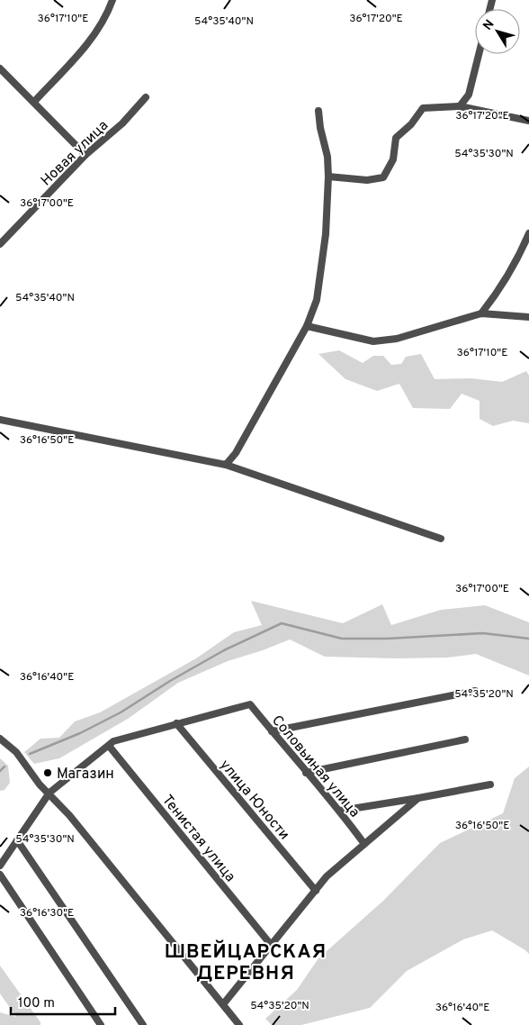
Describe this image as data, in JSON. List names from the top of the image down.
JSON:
{
  "streets": {
    "street": [
      "Новая улица",
      "Соловьиная улица",
      "улица Юности",
      "Тенистая улица"
    ]
  },
  "crossings": [
    ["Соловьиная улица", "улица Юности"]
  ],
  "districts": ["ШВЕЙЦАРСКАЯ ДЕРЕВНЯ"],
  "places": ["Магазин"],
  "scale_bar": "100 m",
  "north": "top left",
  "coordinates": [
    "36°17'10\"E",
    "36°17'20\"E",
    "54°35'40\"N",
    "54°35'30\"N",
    "36°17'00\"E",
    "36°16'50\"E",
    "36°16'40\"E",
    "54°35'20\"N",
    "36°16'30\"E"
  ]
}
